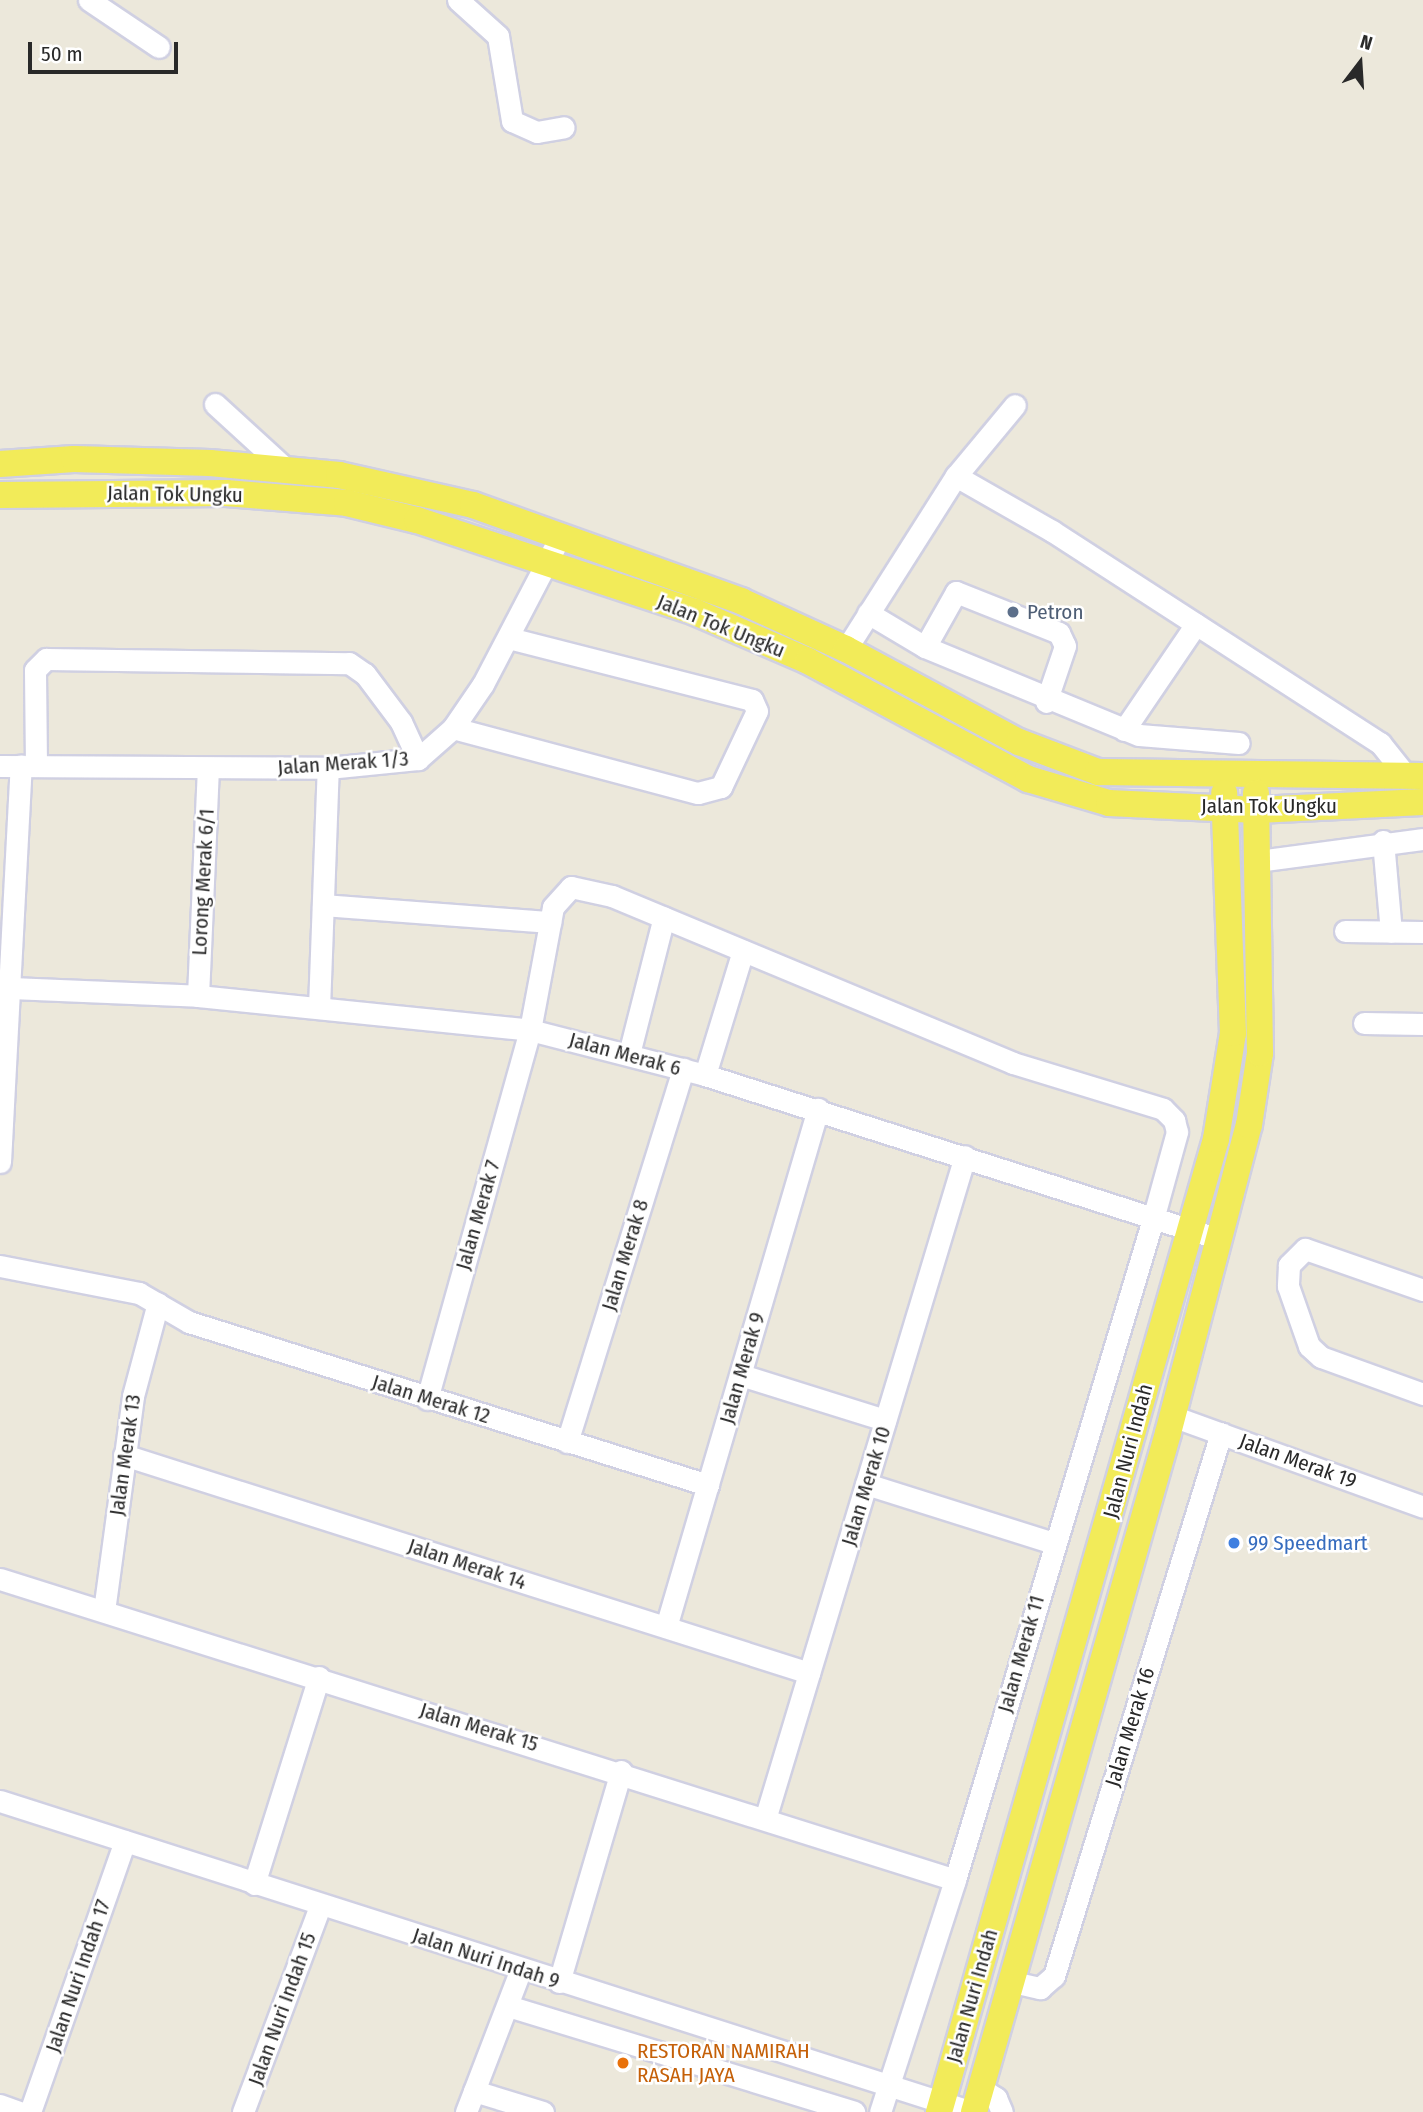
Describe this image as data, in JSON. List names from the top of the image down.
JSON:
{
  "streets": {
    "main road": ["Jalan Tok Ungku", "Jalan Nuri Indah"],
    "street": [
      "Jalan Merak 1/3",
      "Lorong Merak 6/1",
      "Jalan Merak 6",
      "Jalan Merak 7",
      "Jalan Merak 8",
      "Jalan Merak 9",
      "Jalan Merak 12",
      "Jalan Merak 13",
      "Jalan Merak 19",
      "Jalan Merak 10",
      "Jalan Merak 14",
      "Jalan Merak 11",
      "Jalan Merak 15",
      "Jalan Merak 16",
      "Jalan Nuri Indah 9",
      "Jalan Nuri Indah 17",
      "Jalan Nuri Indah 15"
    ]
  },
  "crossings": [
    ["Jalan Tok Ungku", "Jalan Merak 1/3"],
    ["Jalan Tok Ungku", "Jalan Nuri Indah"],
    ["Jalan Merak 1/3", "Lorong Merak 6/1"],
    ["Lorong Merak 6/1", "Jalan Merak 6"],
    ["Jalan Merak 6", "Jalan Merak 7"],
    ["Jalan Merak 6", "Jalan Merak 8"],
    ["Jalan Merak 6", "Jalan Merak 9"],
    ["Jalan Merak 6", "Jalan Nuri Indah"],
    ["Jalan Merak 6", "Jalan Merak 10"],
    ["Jalan Merak 6", "Jalan Merak 11"],
    ["Jalan Merak 7", "Jalan Merak 12"],
    ["Jalan Merak 7", "Jalan Merak 11"],
    ["Jalan Merak 8", "Jalan Merak 12"],
    ["Jalan Merak 9", "Jalan Merak 12"],
    ["Jalan Merak 9", "Jalan Merak 14"],
    ["Jalan Merak 12", "Jalan Merak 13"],
    ["Jalan Nuri Indah", "Jalan Merak 19"],
    ["Jalan Nuri Indah", "Jalan Merak 16"],
    ["Jalan Nuri Indah", "Jalan Nuri Indah 9"],
    ["Jalan Merak 13", "Jalan Merak 14"],
    ["Jalan Merak 13", "Jalan Merak 15"],
    ["Jalan Merak 19", "Jalan Merak 16"],
    ["Jalan Merak 10", "Jalan Merak 14"],
    ["Jalan Merak 10", "Jalan Merak 15"],
    ["Jalan Merak 11", "Jalan Merak 15"],
    ["Jalan Merak 11", "Jalan Nuri Indah 9"],
    ["Jalan Nuri Indah 9", "Jalan Nuri Indah 17"],
    ["Jalan Nuri Indah 9", "Jalan Nuri Indah 15"]
  ],
  "places": ["Petron", "99 Speedmart", "RESTORAN NAMIRAH RASAH JAYA"],
  "scale_bar": "50 m",
  "north": "top"
}
